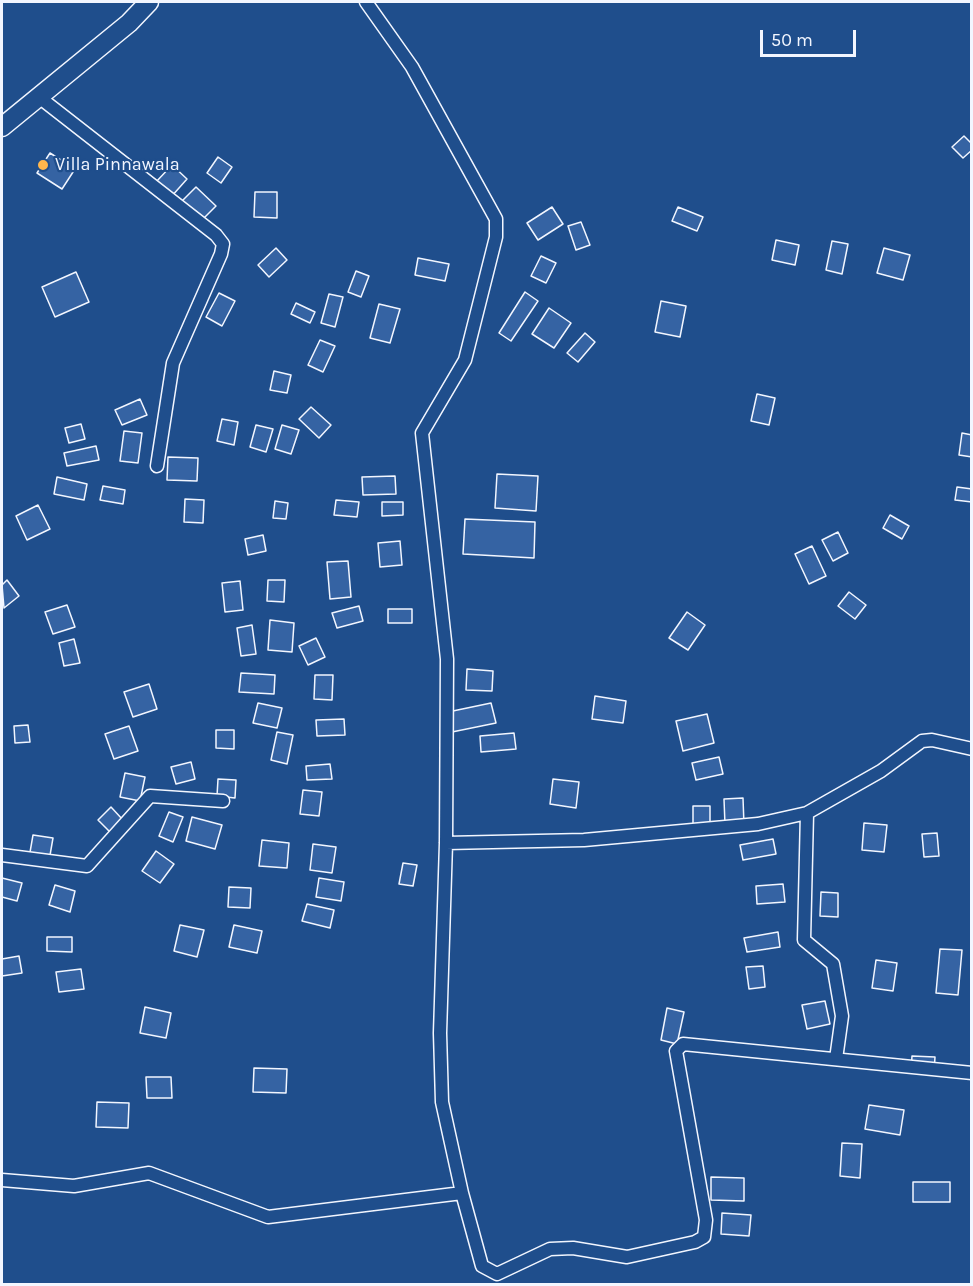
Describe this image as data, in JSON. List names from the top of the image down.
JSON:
{
  "places": ["Villa Pinnawala"],
  "scale_bar": "50 m"
}
